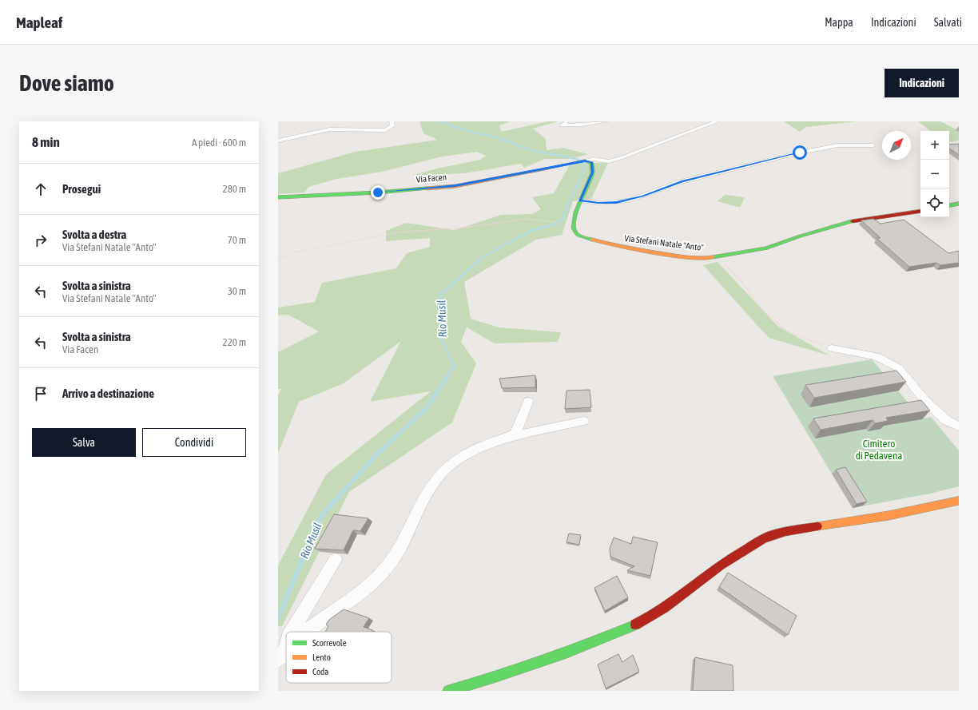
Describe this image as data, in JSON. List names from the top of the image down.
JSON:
{
  "streets": {
    "street": ["Via Facen", "Via Stefani Natale \"Anto\""]
  },
  "crossings": [
    ["Via Facen", "Via Stefani Natale \"Anto\""]
  ],
  "water": ["Rio Musil"],
  "parks": ["Cimitero di Pedavena"],
  "legend": ["Scorrevole", "Lento", "Coda"],
  "north": "top right",
  "page": {
    "header": "Mapleaf",
    "nav": ["Mappa", "Indicazioni", "Salvati"],
    "buttons": [
      "Indicazioni",
      ["Salva", "Condividi"]
    ],
    "title": "Dove siamo",
    "heading": ["8 min", "A piedi · 600 m"],
    "map_buttons": ["+", "−"],
    "list": [
      ["Prosegui", "280 m"],
      ["Svolta a destra", "Via Stefani Natale \"Anto\"", "70 m"],
      ["Svolta a sinistra", "Via Stefani Natale \"Anto\"", "30 m"],
      ["Svolta a sinistra", "Via Facen", "220 m"],
      "Arrivo a destinazione"
    ]
  }
}
